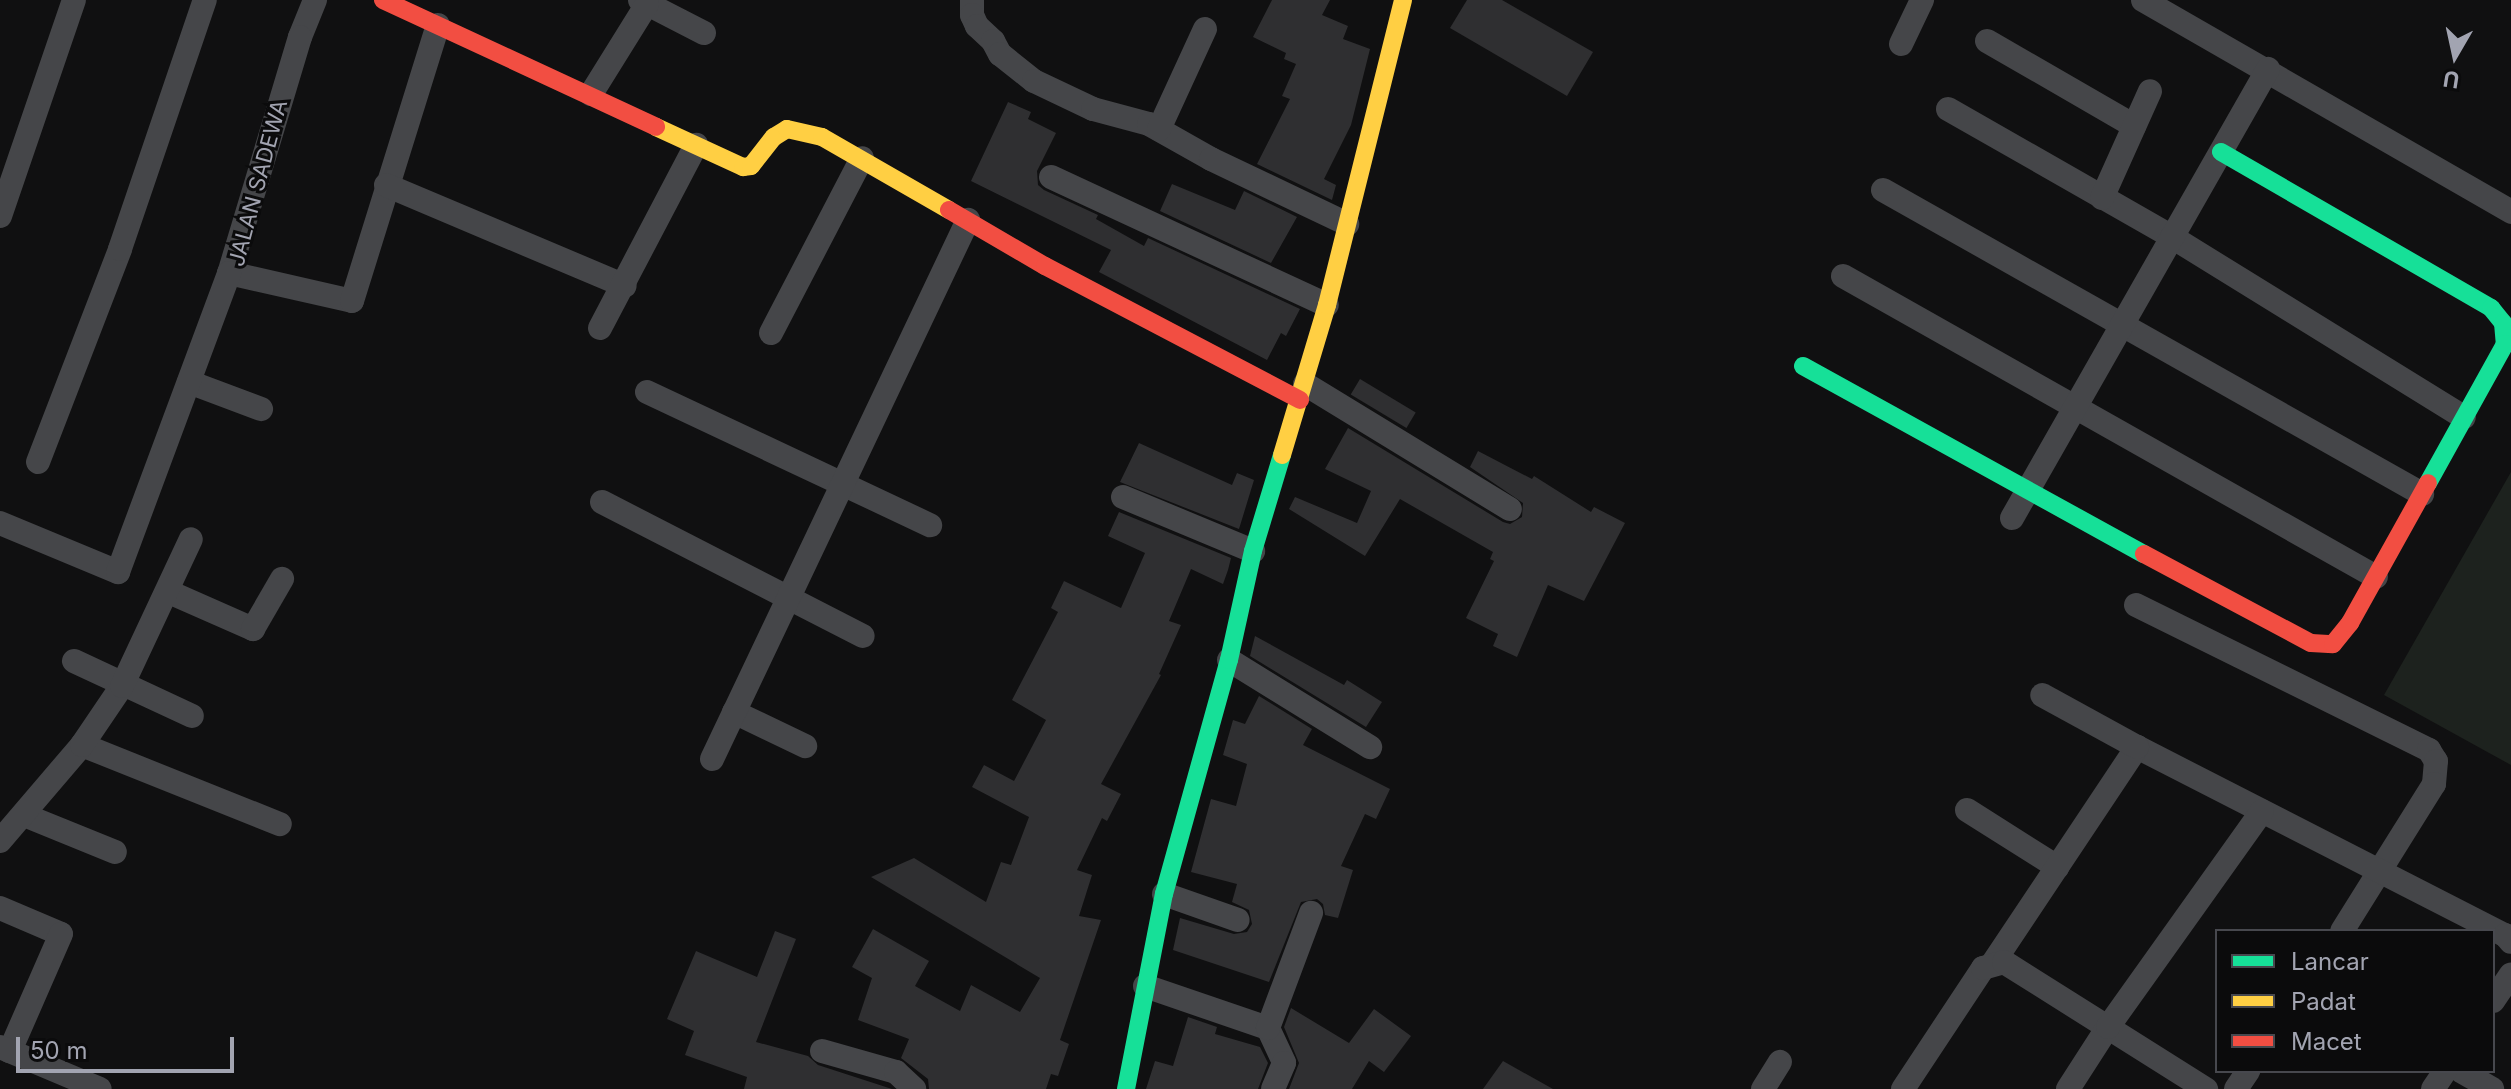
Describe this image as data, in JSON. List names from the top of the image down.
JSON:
{
  "streets": {
    "street": ["JALAN SADEWA"]
  },
  "legend": ["Lancar", "Padat", "Macet"],
  "scale_bar": "50 m",
  "north": "bottom"
}
